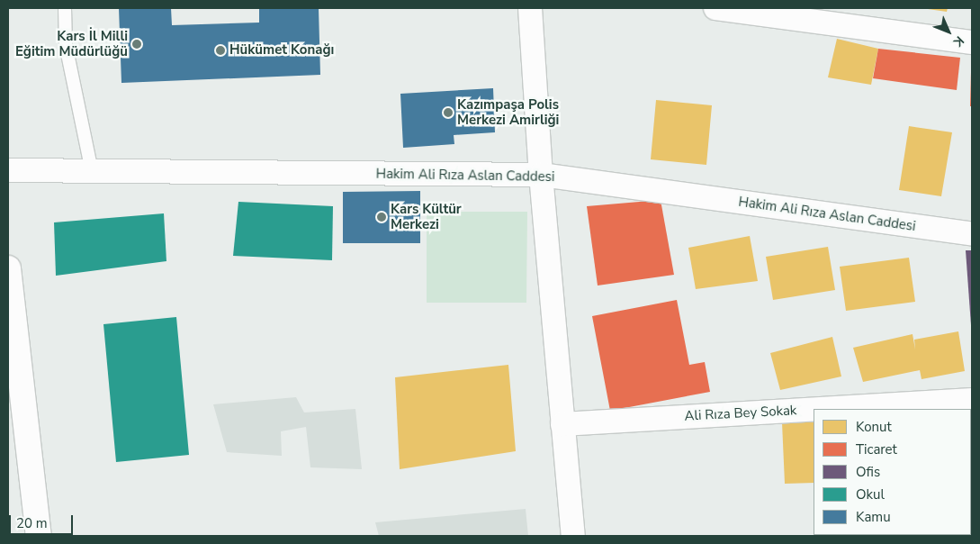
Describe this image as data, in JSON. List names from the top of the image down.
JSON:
{
  "streets": {
    "street": ["Hakim Ali Rıza Aslan Caddesi", "Ali Rıza Bey Sokak"]
  },
  "places": [
    "Kars İl Milli Eğitim Müdürlüğü",
    "Hükümet Konağı",
    "Kazımpaşa Polis Merkezi Amirliği",
    "Kars Kültür Merkezi"
  ],
  "legend": [
    "Konut",
    "Ticaret",
    "Ofis",
    "Okul",
    "Kamu"
  ],
  "scale_bar": "20 m",
  "north": "bottom right"
}
